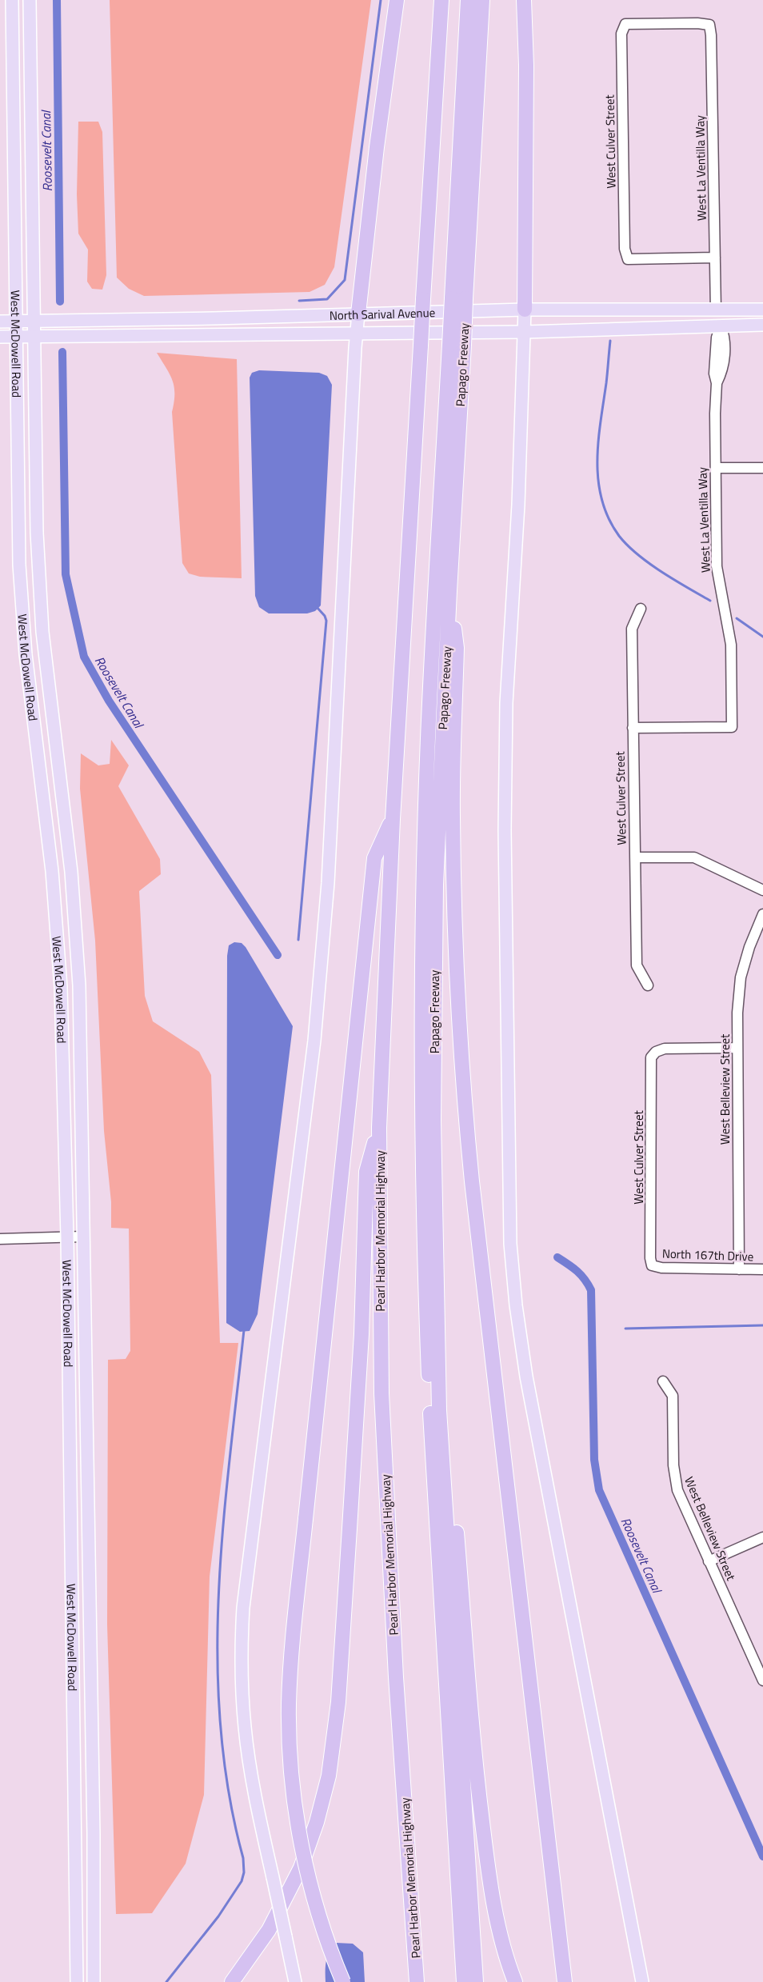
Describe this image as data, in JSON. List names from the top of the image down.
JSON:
{
  "streets": {
    "highway": ["Papago Freeway", "Pearl Harbor Memorial Highway"],
    "main road": ["North Sarival Avenue", "West McDowell Road"],
    "street": [
      "West Culver Street",
      "West La Ventilla Way",
      "West Belleview Street",
      "North 167th Drive"
    ]
  },
  "crossings": [
    ["West Culver Street", "West La Ventilla Way"],
    ["West Culver Street", "West Belleview Street"],
    ["West Culver Street", "North 167th Drive"],
    ["West La Ventilla Way", "North Sarival Avenue"],
    ["North Sarival Avenue", "West McDowell Road"],
    ["West Belleview Street", "North 167th Drive"]
  ],
  "water": ["Roosevelt Canal"]
}
